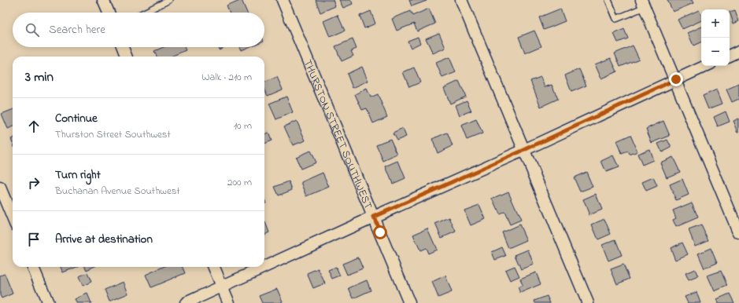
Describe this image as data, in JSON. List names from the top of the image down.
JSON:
{
  "streets": {
    "street": ["THURSTON STREET SOUTHWEST"]
  },
  "page": {
    "map_buttons": ["+", "−"],
    "search": "Search here",
    "heading": ["3 min", "Walk · 210 m"],
    "list": [
      ["Continue", "Thurston Street Southwest", "10 m"],
      ["Turn right", "Buchanan Avenue Southwest", "200 m"],
      "Arrive at destination"
    ]
  }
}
